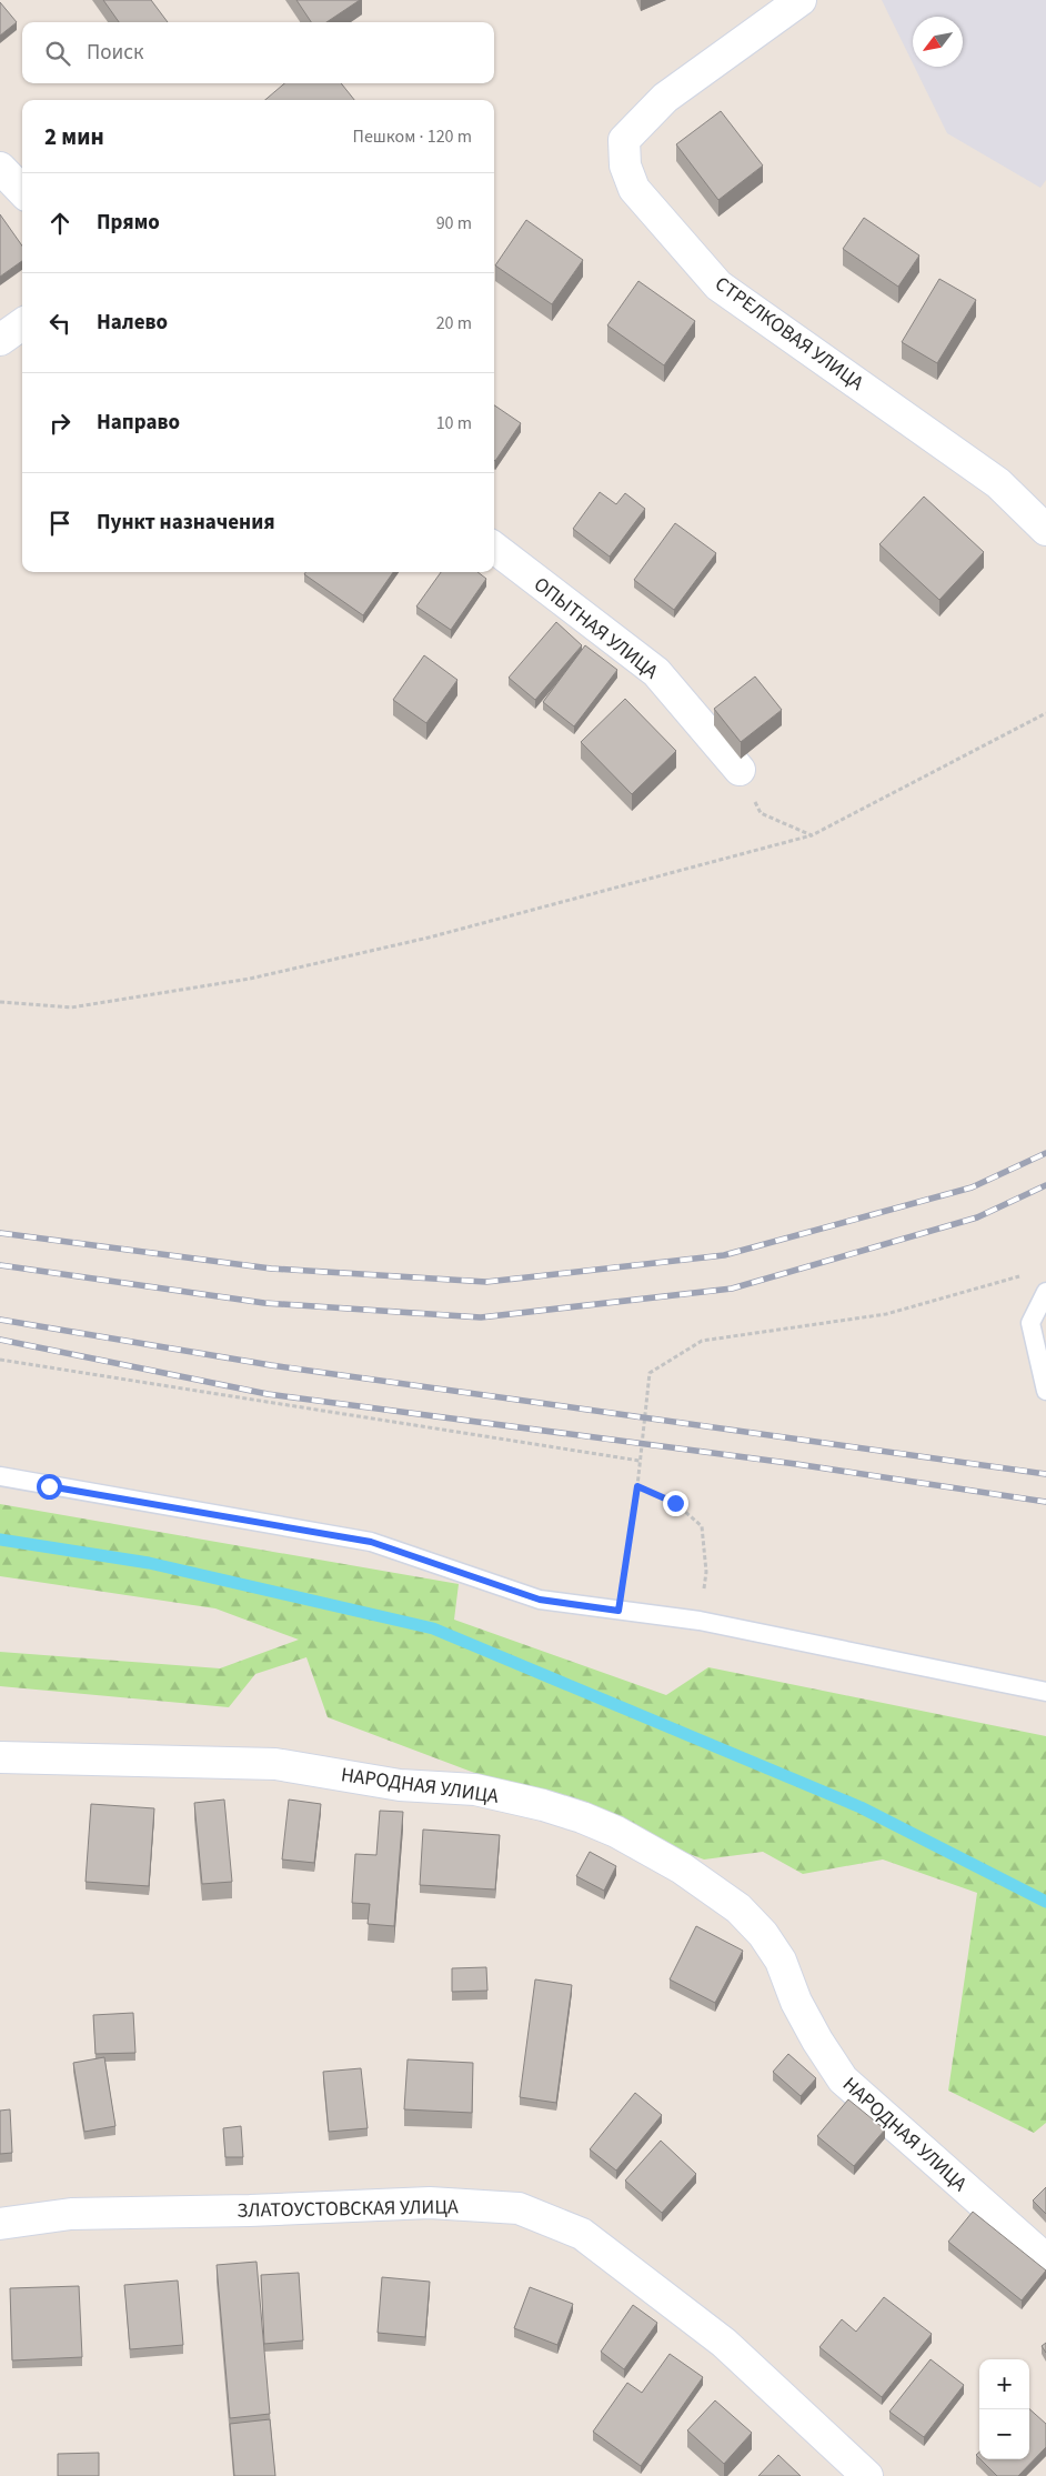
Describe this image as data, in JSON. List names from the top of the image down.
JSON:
{
  "streets": {
    "street": [
      "СТРЕЛКОВАЯ УЛИЦА",
      "ОПЫТНАЯ УЛИЦА",
      "НАРОДНАЯ УЛИЦА",
      "ЗЛАТОУСТОВСКАЯ УЛИЦА"
    ]
  },
  "north": "bottom left",
  "page": {
    "search": "Поиск",
    "heading": ["2 мин", "Пешком · 120 m"],
    "list": [
      ["Прямо", "90 m"],
      ["Налево", "20 m"],
      ["Направо", "10 m"],
      "Пункт назначения"
    ],
    "map_buttons": ["+", "−"]
  }
}
